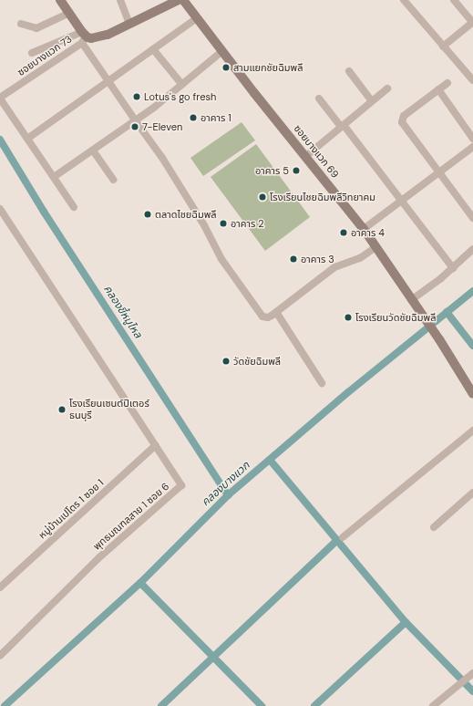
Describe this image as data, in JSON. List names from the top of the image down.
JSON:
{
  "streets": {
    "street": [
      "ซอยบางแวก 73",
      "ซอยบางแวก 69",
      "หมู่บ้านเปโตร 1 ซอย 1",
      "พุทธมณฑลสาย 1 ซอย 6"
    ]
  },
  "crossings": [
    ["หมู่บ้านเปโตร 1 ซอย 1", "พุทธมณฑลสาย 1 ซอย 6"]
  ],
  "water": ["คลองขี้หมูไหล", "คลองบางแวก"],
  "places": [
    "สามแยกชัยฉิมพลี",
    "Lotus's go fresh",
    "อาคาร 1",
    "7-Eleven",
    "อาคาร 5",
    "โรงเรียนไชยฉิมพลีวิทยาคม",
    "ตลาดไชยฉิมพลี",
    "อาคาร 2",
    "อาคาร 4",
    "อาคาร 3",
    "โรงเรียนวัดชัยฉิมพลี",
    "วัดชัยฉิมพลี",
    "โรงเรียนเซนต์ปีเตอร์ ธนบุรี"
  ]
}
